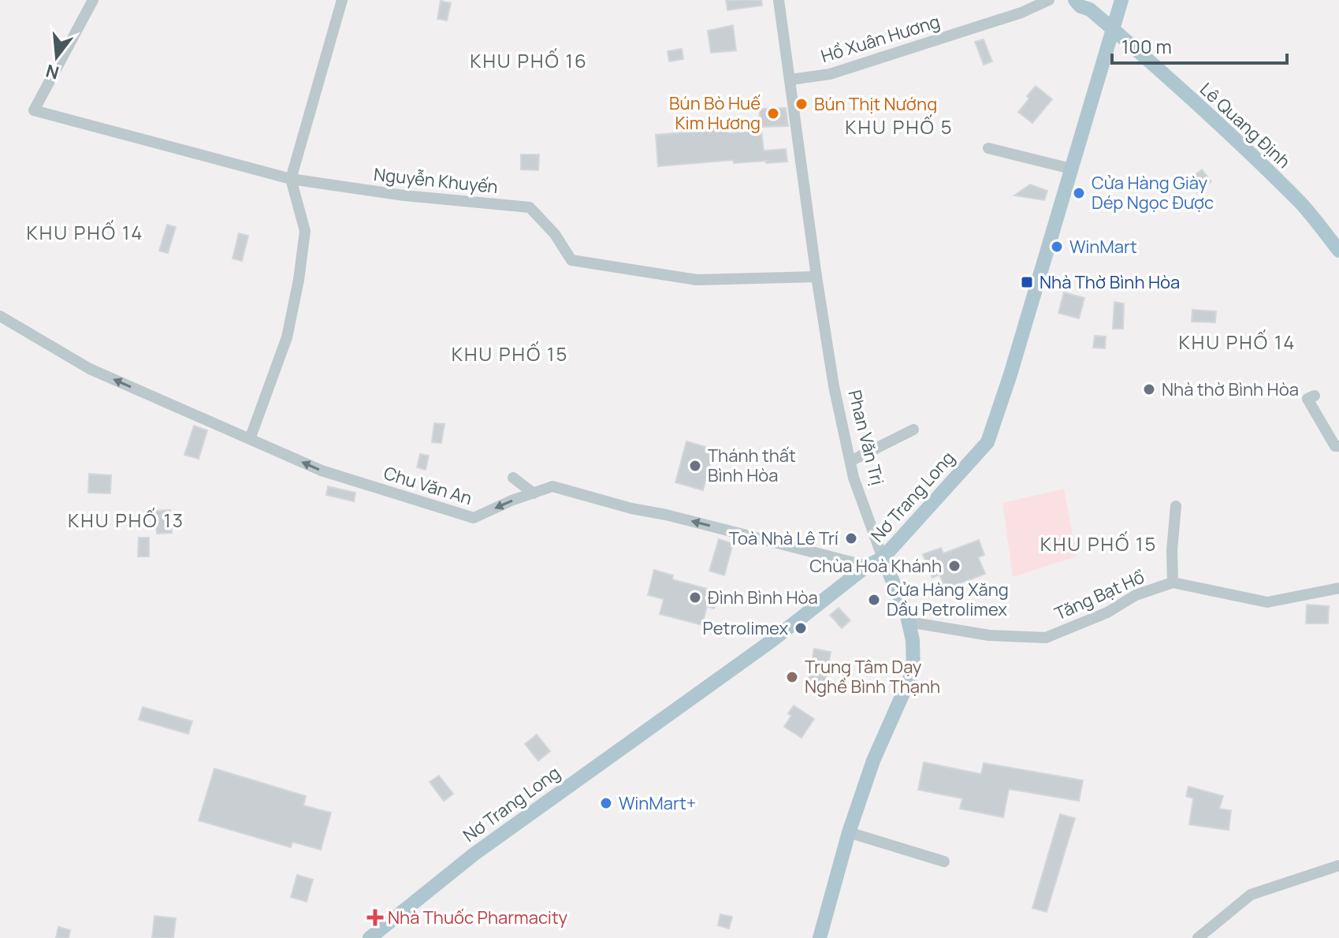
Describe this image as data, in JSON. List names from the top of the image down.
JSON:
{
  "streets": {
    "main road": ["Lê Quang Định", "Phan Văn Trị", "Nơ Trang Long"],
    "street": [
      "Hồ Xuân Hương",
      "Nguyễn Khuyến",
      "Chu Văn An",
      "Tăng Bạt Hổ"
    ]
  },
  "crossings": [
    ["Hồ Xuân Hương", "Phan Văn Trị"],
    ["Lê Quang Định", "Nơ Trang Long"],
    ["Nguyễn Khuyến", "Phan Văn Trị"],
    ["Phan Văn Trị", "Nơ Trang Long"],
    ["Phan Văn Trị", "Tăng Bạt Hổ"],
    ["Chu Văn An", "Nơ Trang Long"]
  ],
  "one_way": ["Chu Văn An"],
  "districts": [
    "KHU PHỐ 16",
    "KHU PHỐ 5",
    "KHU PHỐ 14",
    "KHU PHỐ 14",
    "KHU PHỐ 15",
    "KHU PHỐ 13",
    "KHU PHỐ 15"
  ],
  "places": {
    "other": [
      "Bún Thịt Nướng",
      "Bún Bò Huế Kim Hương",
      "Cửa Hàng Giày Dép Ngọc Được",
      "WinMart",
      "Nhà thờ Bình Hòa",
      "Thánh thất Bình Hòa",
      "Toà Nhà Lê Trí",
      "Chùa Hoà Khánh",
      "Đình Bình Hòa",
      "Cửa Hàng Xăng Dầu Petrolimex",
      "Petrolimex",
      "Trung Tâm Dạy Nghề Bình Thạnh",
      "WinMart+"
    ],
    "transit": ["Nhà Thờ Bình Hòa"],
    "health": ["Nhà Thuốc Pharmacity"]
  },
  "scale_bar": "100 m",
  "north": "bottom"
}
